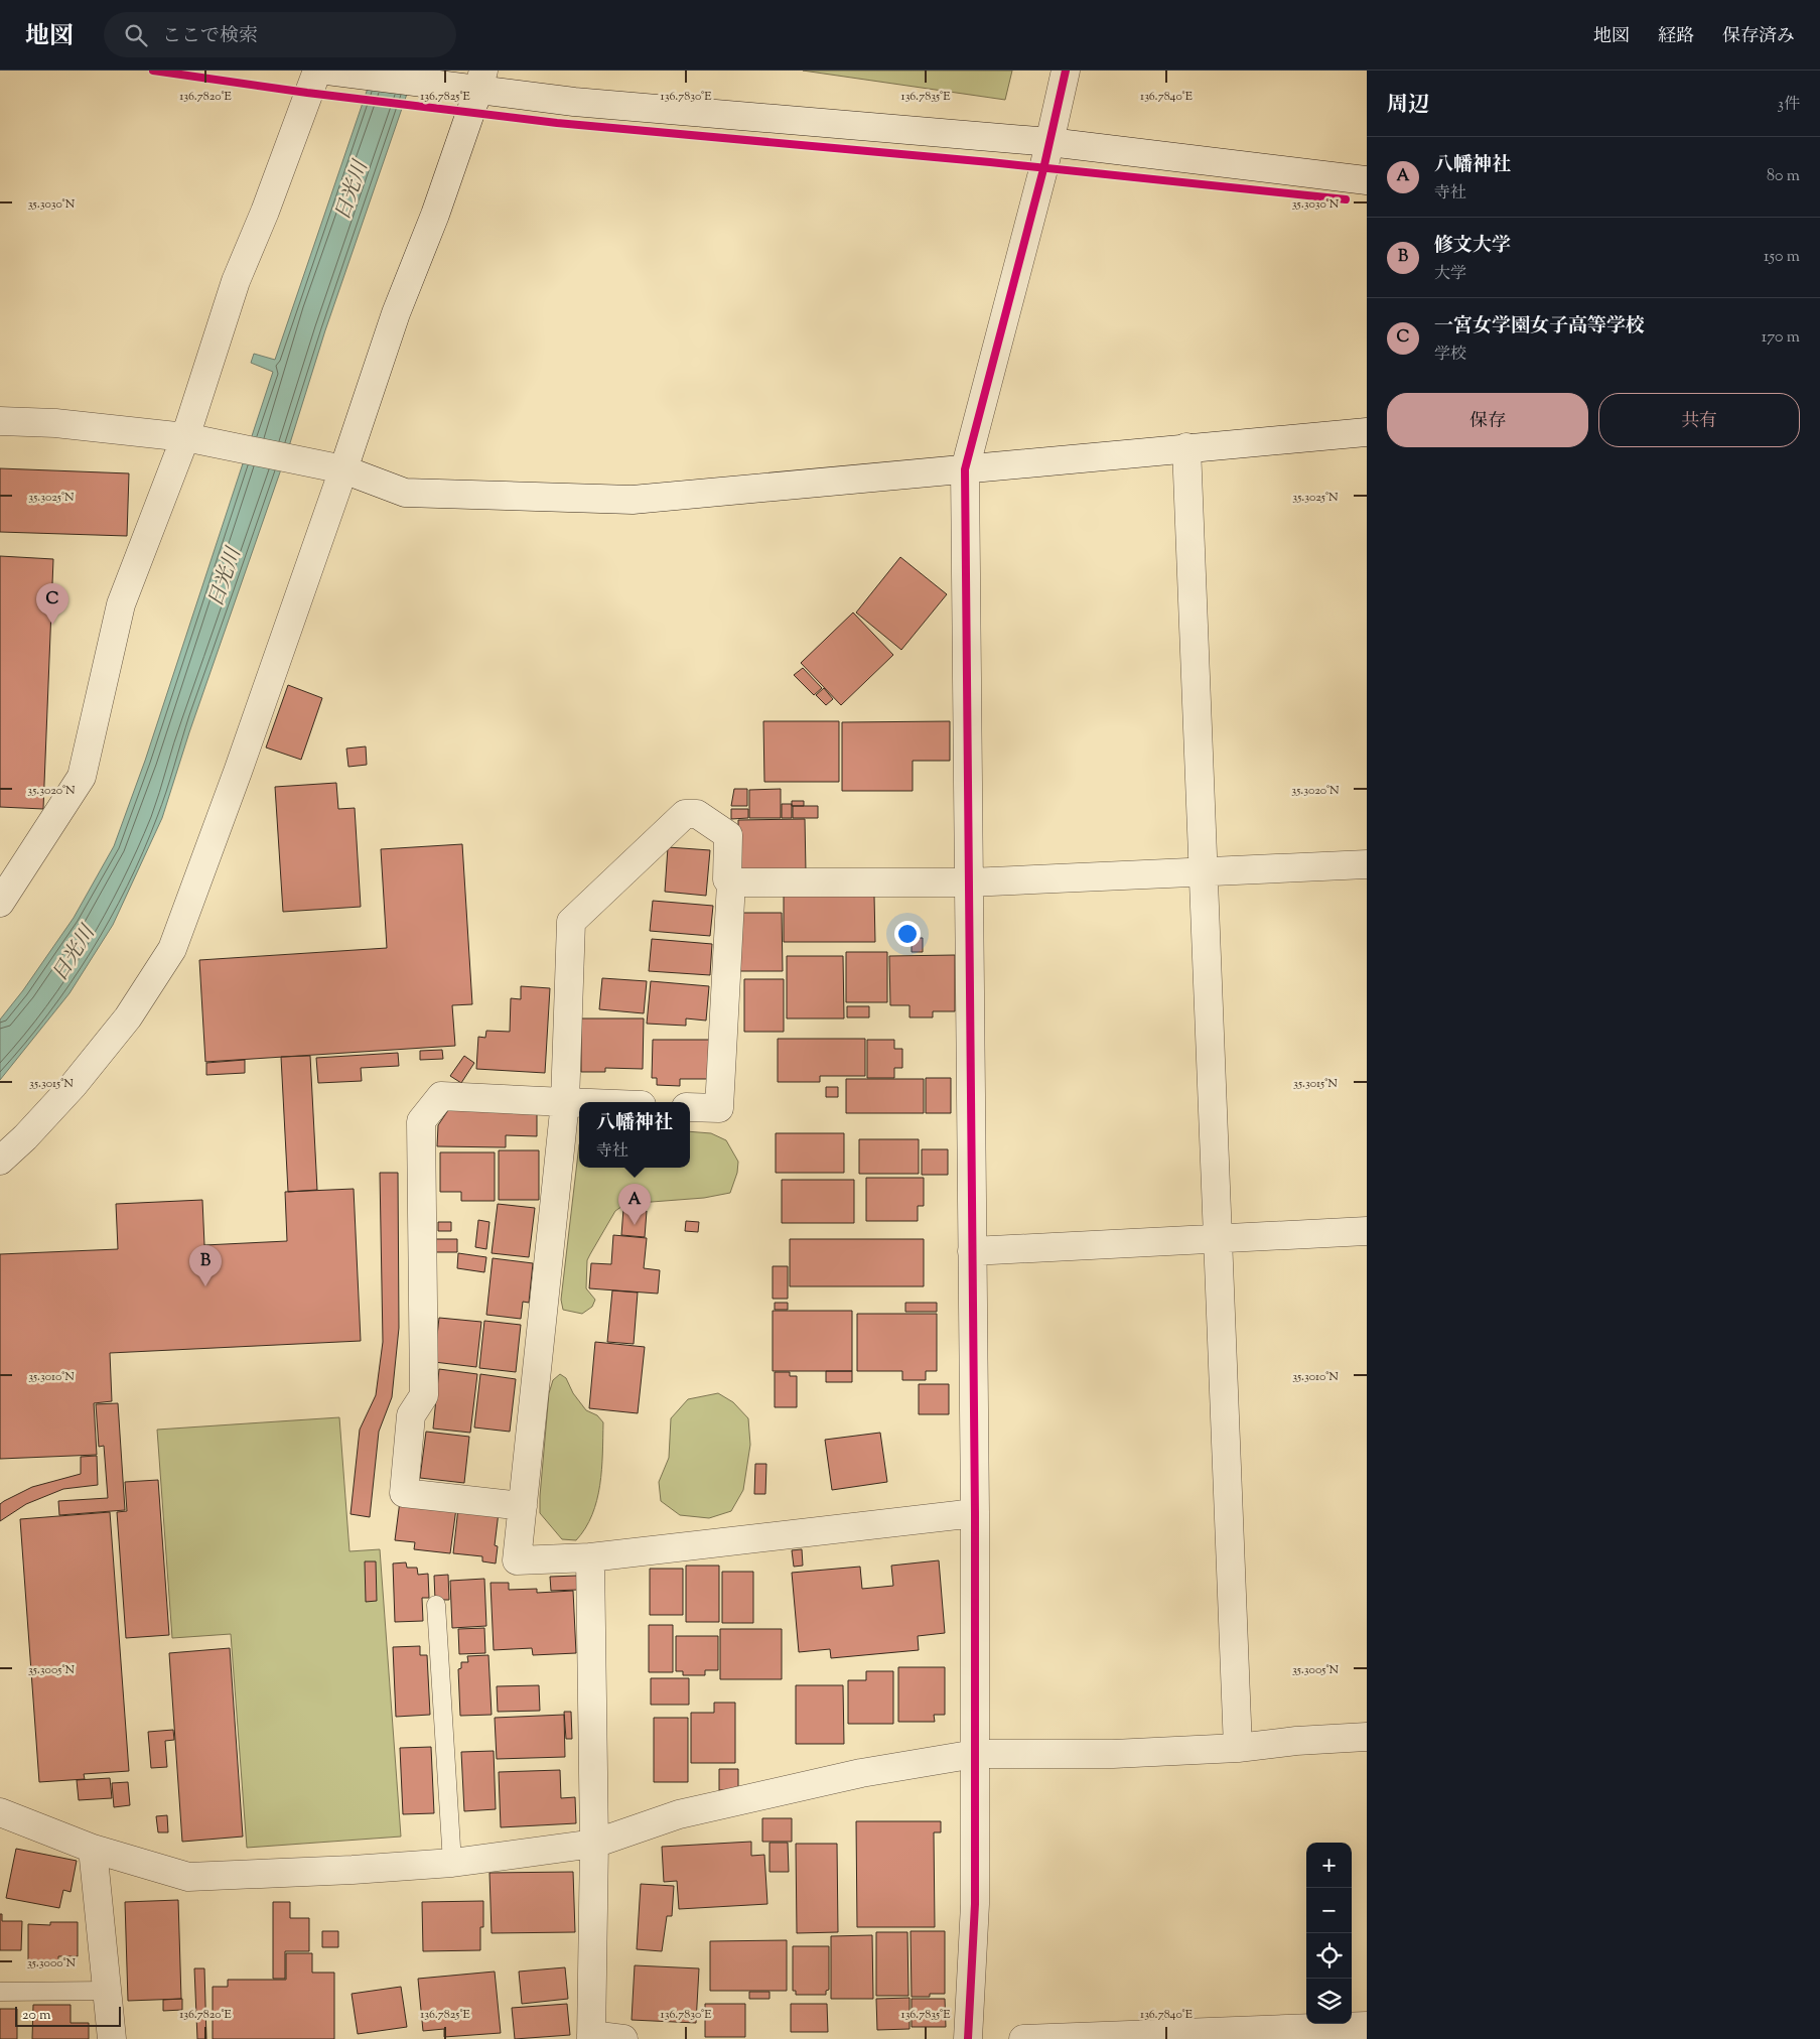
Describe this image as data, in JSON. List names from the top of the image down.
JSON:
{
  "water": ["日光川"],
  "scale_bar": "20 m",
  "page": {
    "header": "地図",
    "search": "ここで検索",
    "nav": ["地図", "経路", "保存済み"],
    "heading": ["周辺", "3件"],
    "list": [
      {
        "mark": "A",
        "name": "八幡神社",
        "note": "寺社",
        "value": "80 m"
      },
      {
        "mark": "B",
        "name": "修文大学",
        "note": "大学",
        "value": "150 m"
      },
      {
        "mark": "C",
        "name": "一宮女学園女子高等学校",
        "note": "学校",
        "value": "170 m"
      }
    ],
    "buttons": ["保存", "共有"],
    "pins": ["C", "A", "B"],
    "popup": ["八幡神社", "寺社"],
    "map_buttons": ["+", "−"],
    "scale": "20 m"
  },
  "coordinates": [
    "136.7820°E",
    "136.7825°E",
    "136.7830°E",
    "136.7835°E",
    "136.7840°E",
    "35.3030°N",
    "35.3025°N",
    "35.3020°N",
    "35.3015°N",
    "35.3010°N",
    "35.3005°N",
    "35.3000°N"
  ]
}
